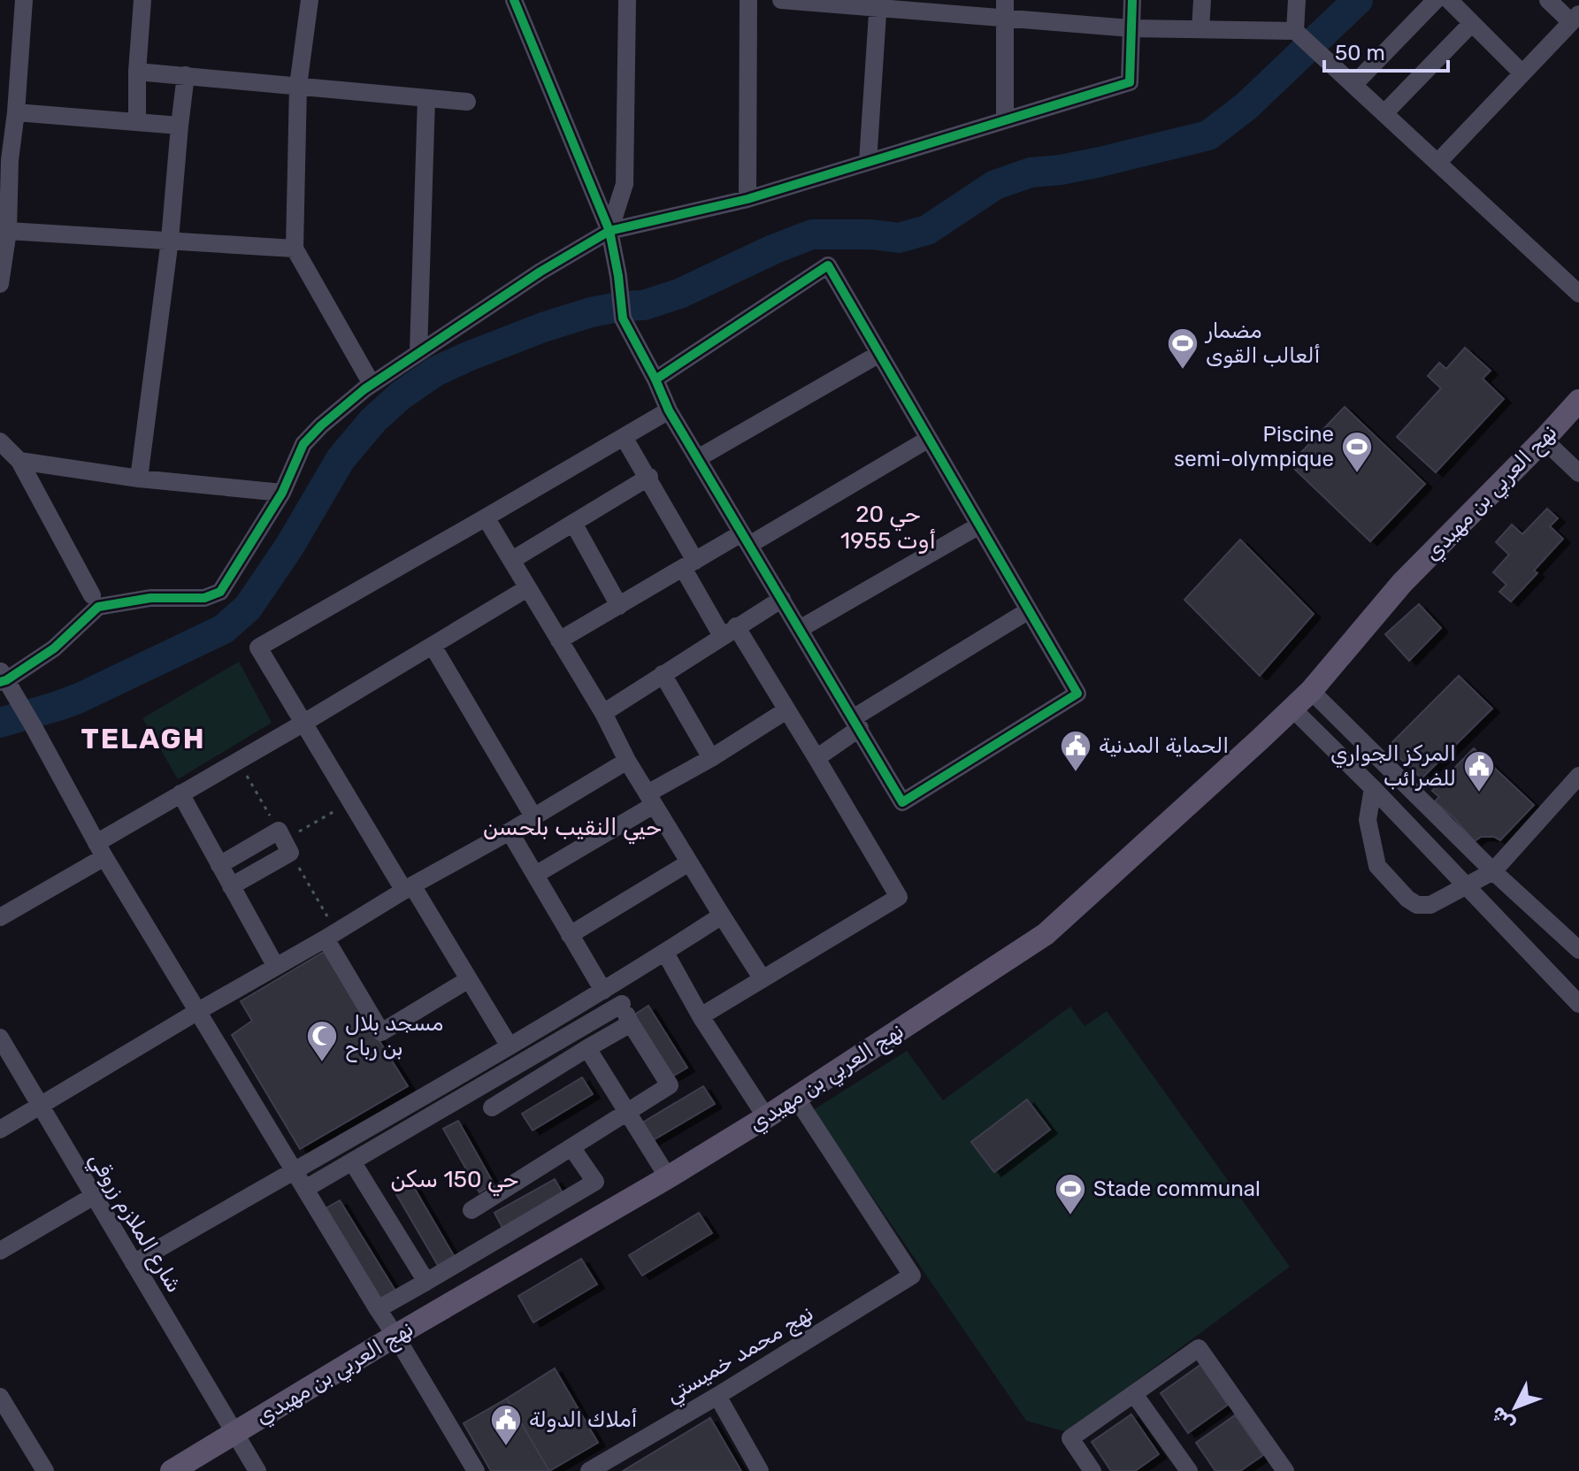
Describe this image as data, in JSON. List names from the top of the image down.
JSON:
{
  "streets": {
    "main road": ["نهح العربي بن مهيدي", "نهج العربي بن مهيدي"],
    "street": ["شارع الملازم زروقي", "نهج محمد خميستي"]
  },
  "crossings": [
    ["نهح العربي بن مهيدي", "نهج العربي بن مهيدي"],
    ["نهج العربي بن مهيدي", "شارع الملازم زروقي"],
    ["نهج العربي بن مهيدي", "نهج محمد خميستي"]
  ],
  "districts": [
    "حي 20 أوت 1955",
    "TELAGH",
    "حيي النقيب بلحسن",
    "حي 150 سكن"
  ],
  "places": {
    "sports": ["مضمار ألعالب القوى", "Piscine semi-olympique", "Stade communal"],
    "public building": ["الحماية المدنية", "المركز الجواري للضرائب", "أملاك الدولة"],
    "mosque": ["مسجد بلال بن رباح"]
  },
  "scale_bar": "50 m",
  "north": "bottom left"
}
